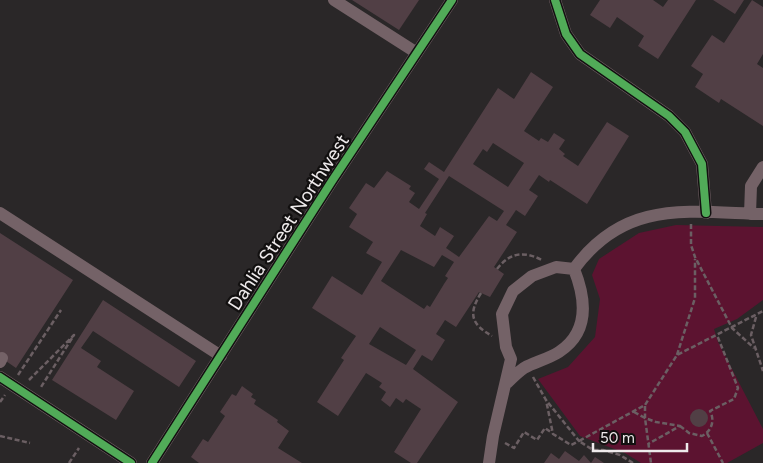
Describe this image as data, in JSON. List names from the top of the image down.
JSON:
{
  "streets": {
    "street": ["Dahlia Street Northwest"]
  },
  "scale_bar": "50 m"
}
